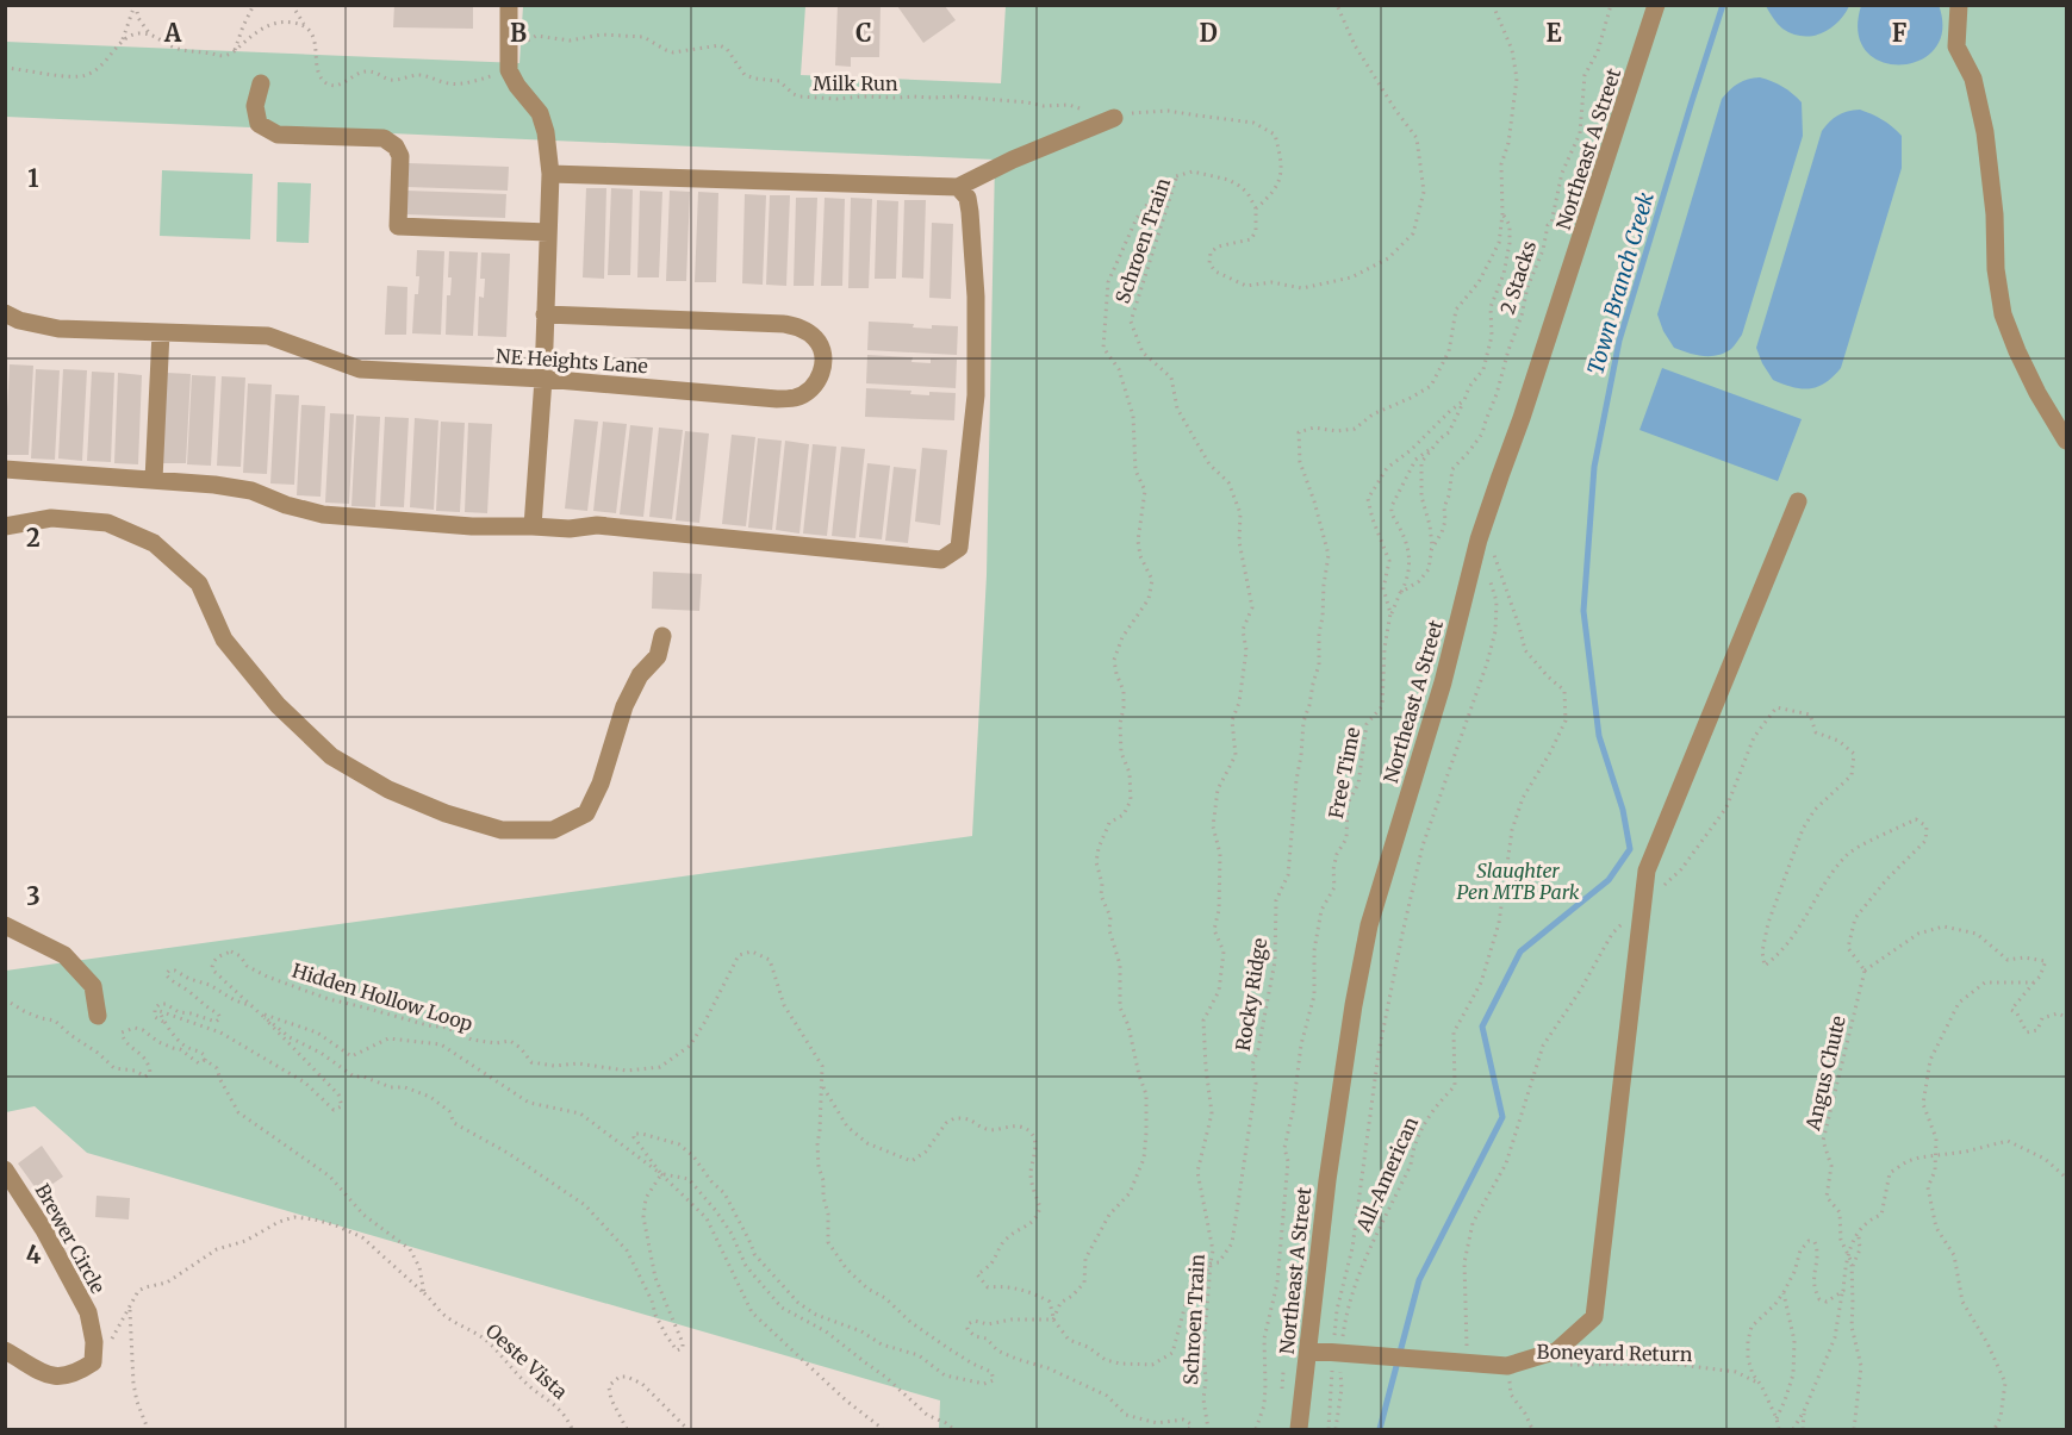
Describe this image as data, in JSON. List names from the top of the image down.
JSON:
{
  "streets": {
    "street": ["Northeast A Street", "NE Heights Lane", "Brewer Circle"],
    "path": [
      "Milk Run",
      "Schroen Train",
      "2 Stacks",
      "Free Time",
      "Rocky Ridge",
      "Hidden Hollow Loop",
      "Angus Chute",
      "All-American",
      "Boneyard Return",
      "Oeste Vista"
    ]
  },
  "crossings": [
    ["Milk Run", "Schroen Train"],
    ["Schroen Train", "Rocky Ridge"],
    ["Free Time", "Rocky Ridge"],
    ["Rocky Ridge", "Hidden Hollow Loop"]
  ],
  "water": ["Town Branch Creek"],
  "parks": ["Slaughter Pen MTB Park"],
  "grid": {
    "columns": [
      "A",
      "B",
      "C",
      "D",
      "E",
      "F"
    ],
    "rows": [
      "1",
      "2",
      "3",
      "4"
    ]
  }
}
